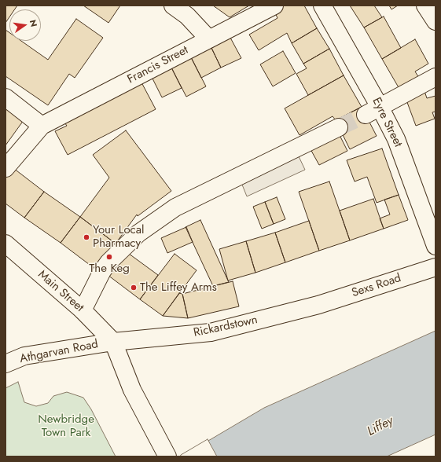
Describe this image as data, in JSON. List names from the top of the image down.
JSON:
{
  "streets": {
    "street": [
      "Francis Street",
      "Eyre Street",
      "Sexs Road",
      "Main Street",
      "Rickardstown",
      "Athgarvan Road"
    ]
  },
  "crossings": [
    ["Sexs Road", "Rickardstown"],
    ["Main Street", "Rickardstown"],
    ["Main Street", "Athgarvan Road"],
    ["Rickardstown", "Athgarvan Road"]
  ],
  "water": ["Liffey"],
  "parks": ["Newbridge Town Park"],
  "places": ["Your Local Pharmacy", "The Keg", "The Liffey Arms"],
  "north": "right"
}
